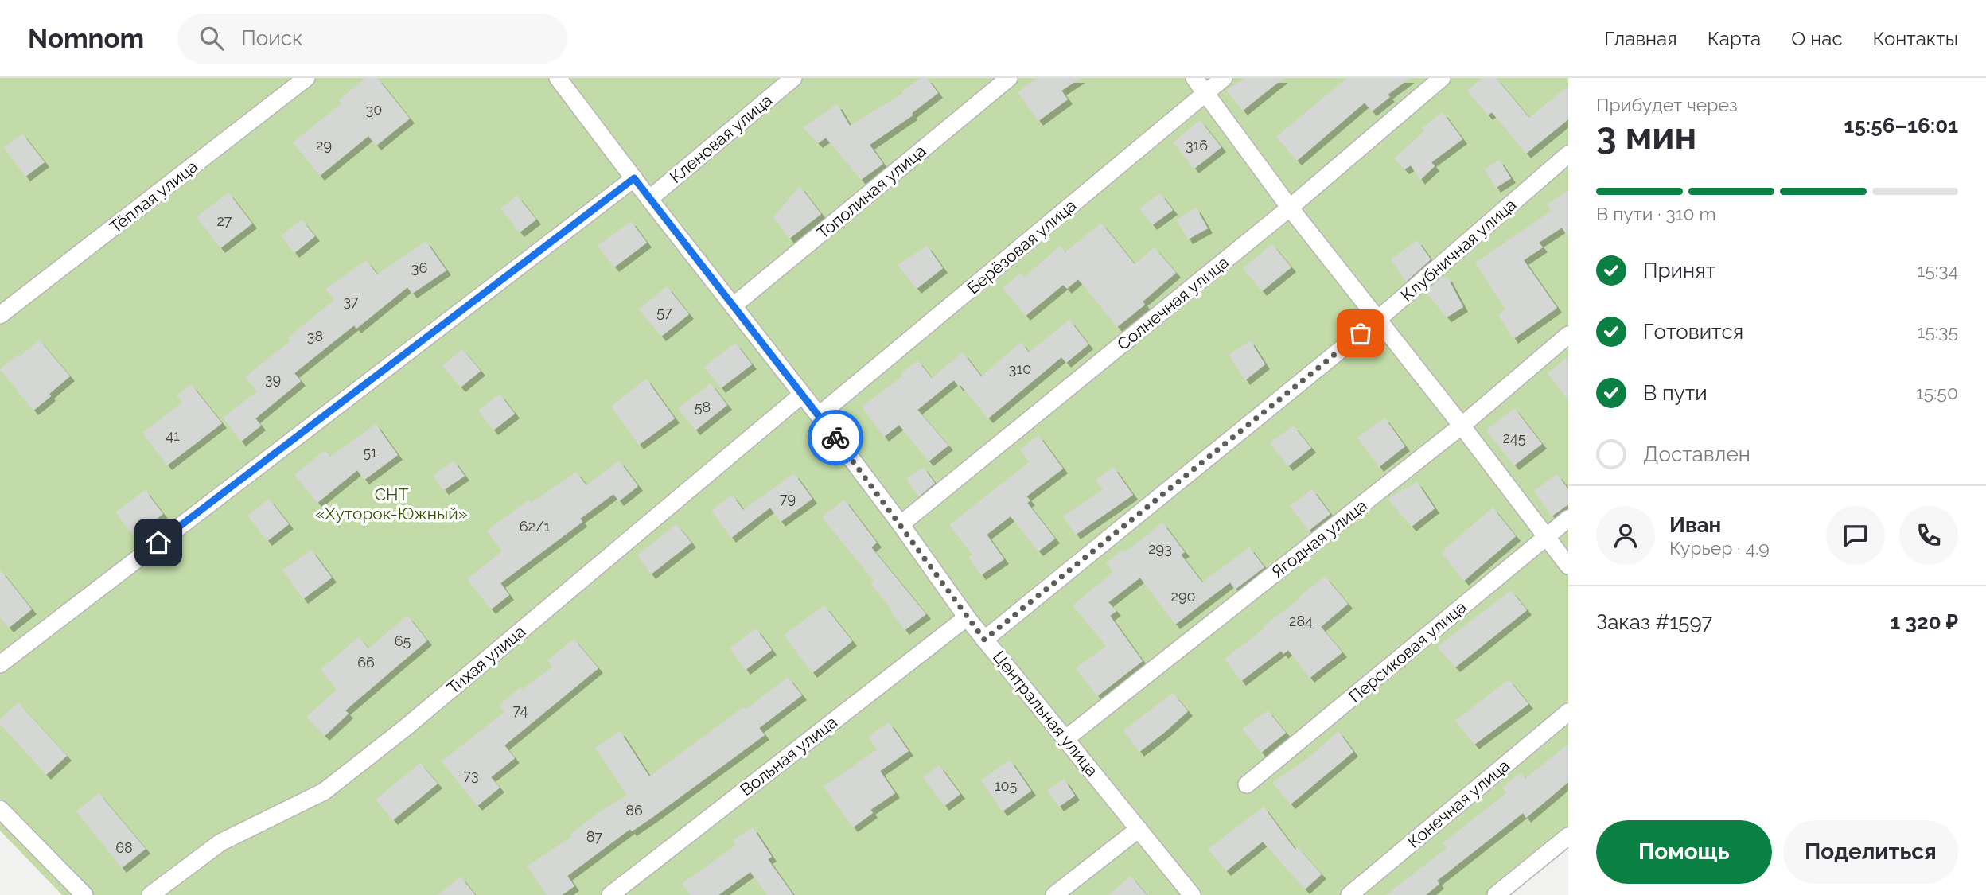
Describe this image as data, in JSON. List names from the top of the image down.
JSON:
{
  "streets": {
    "street": [
      "Кленовая улица",
      "Тополиная улица",
      "Тёплая улица",
      "Берёзовая улица",
      "Клубничная улица",
      "Солнечная улица",
      "Ягодная улица",
      "Персиковая улица",
      "Тихая улица",
      "Центральная улица",
      "Вольная улица",
      "Конечная улица"
    ]
  },
  "crossings": [
    ["Кленовая улица", "Центральная улица"],
    ["Тополиная улица", "Центральная улица"],
    ["Берёзовая улица", "Центральная улица"],
    ["Клубничная улица", "Центральная улица"],
    ["Солнечная улица", "Центральная улица"],
    ["Ягодная улица", "Центральная улица"],
    ["Тихая улица", "Центральная улица"],
    ["Центральная улица", "Вольная улица"]
  ],
  "parks": ["СНТ «Хуторок-Южный»"],
  "house_numbers": [
    "30",
    "29",
    "316",
    "27",
    "36",
    "37",
    "57",
    "38",
    "310",
    "39",
    "58",
    "41",
    "245",
    "51",
    "79",
    "62/1",
    "293",
    "290",
    "284",
    "65",
    "66",
    "74",
    "73",
    "105",
    "86",
    "87",
    "68"
  ],
  "page": {
    "header": "Nomnom",
    "search": "Поиск",
    "nav": [
      "Главная",
      "Карта",
      "О нас",
      "Контакты"
    ],
    "heading": ["3 мин", "Прибудет через", "15:56–16:01"],
    "panel": [
      "Иван",
      "Курьер · 4.9",
      "Заказ #1597",
      "1 320 ₽"
    ],
    "bar": "В пути · 310 m",
    "list": [
      ["Принят", "15:34"],
      ["Готовится", "15:35"],
      ["В пути", "15:50"],
      "Доставлен"
    ],
    "buttons": ["Помощь", "Поделиться"]
  }
}
